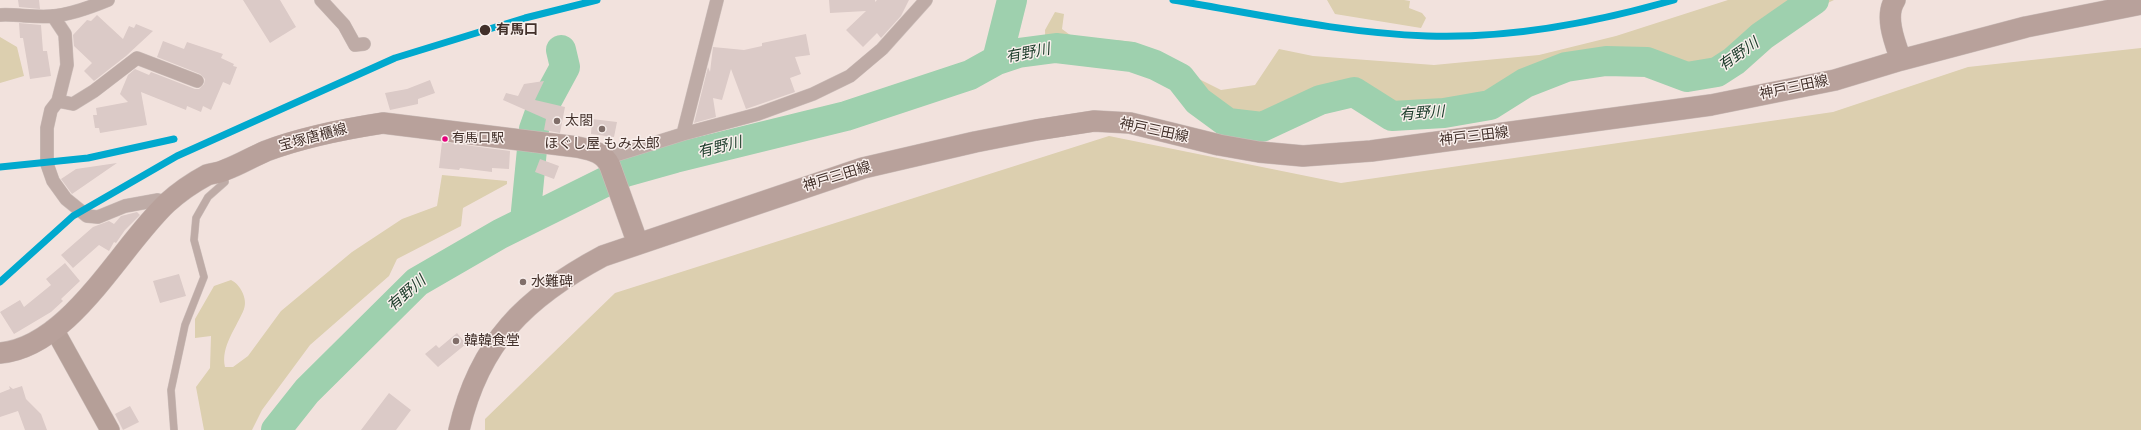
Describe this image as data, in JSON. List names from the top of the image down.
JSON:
{
  "streets": {
    "main road": ["神戸三田線", "宝塚唐櫃線"]
  },
  "water": ["有野川"],
  "places": [
    "有馬口",
    "太閤",
    "ほぐし屋 もみ太郎",
    "有馬口駅",
    "水難碑",
    "韓韓食堂"
  ]
}
